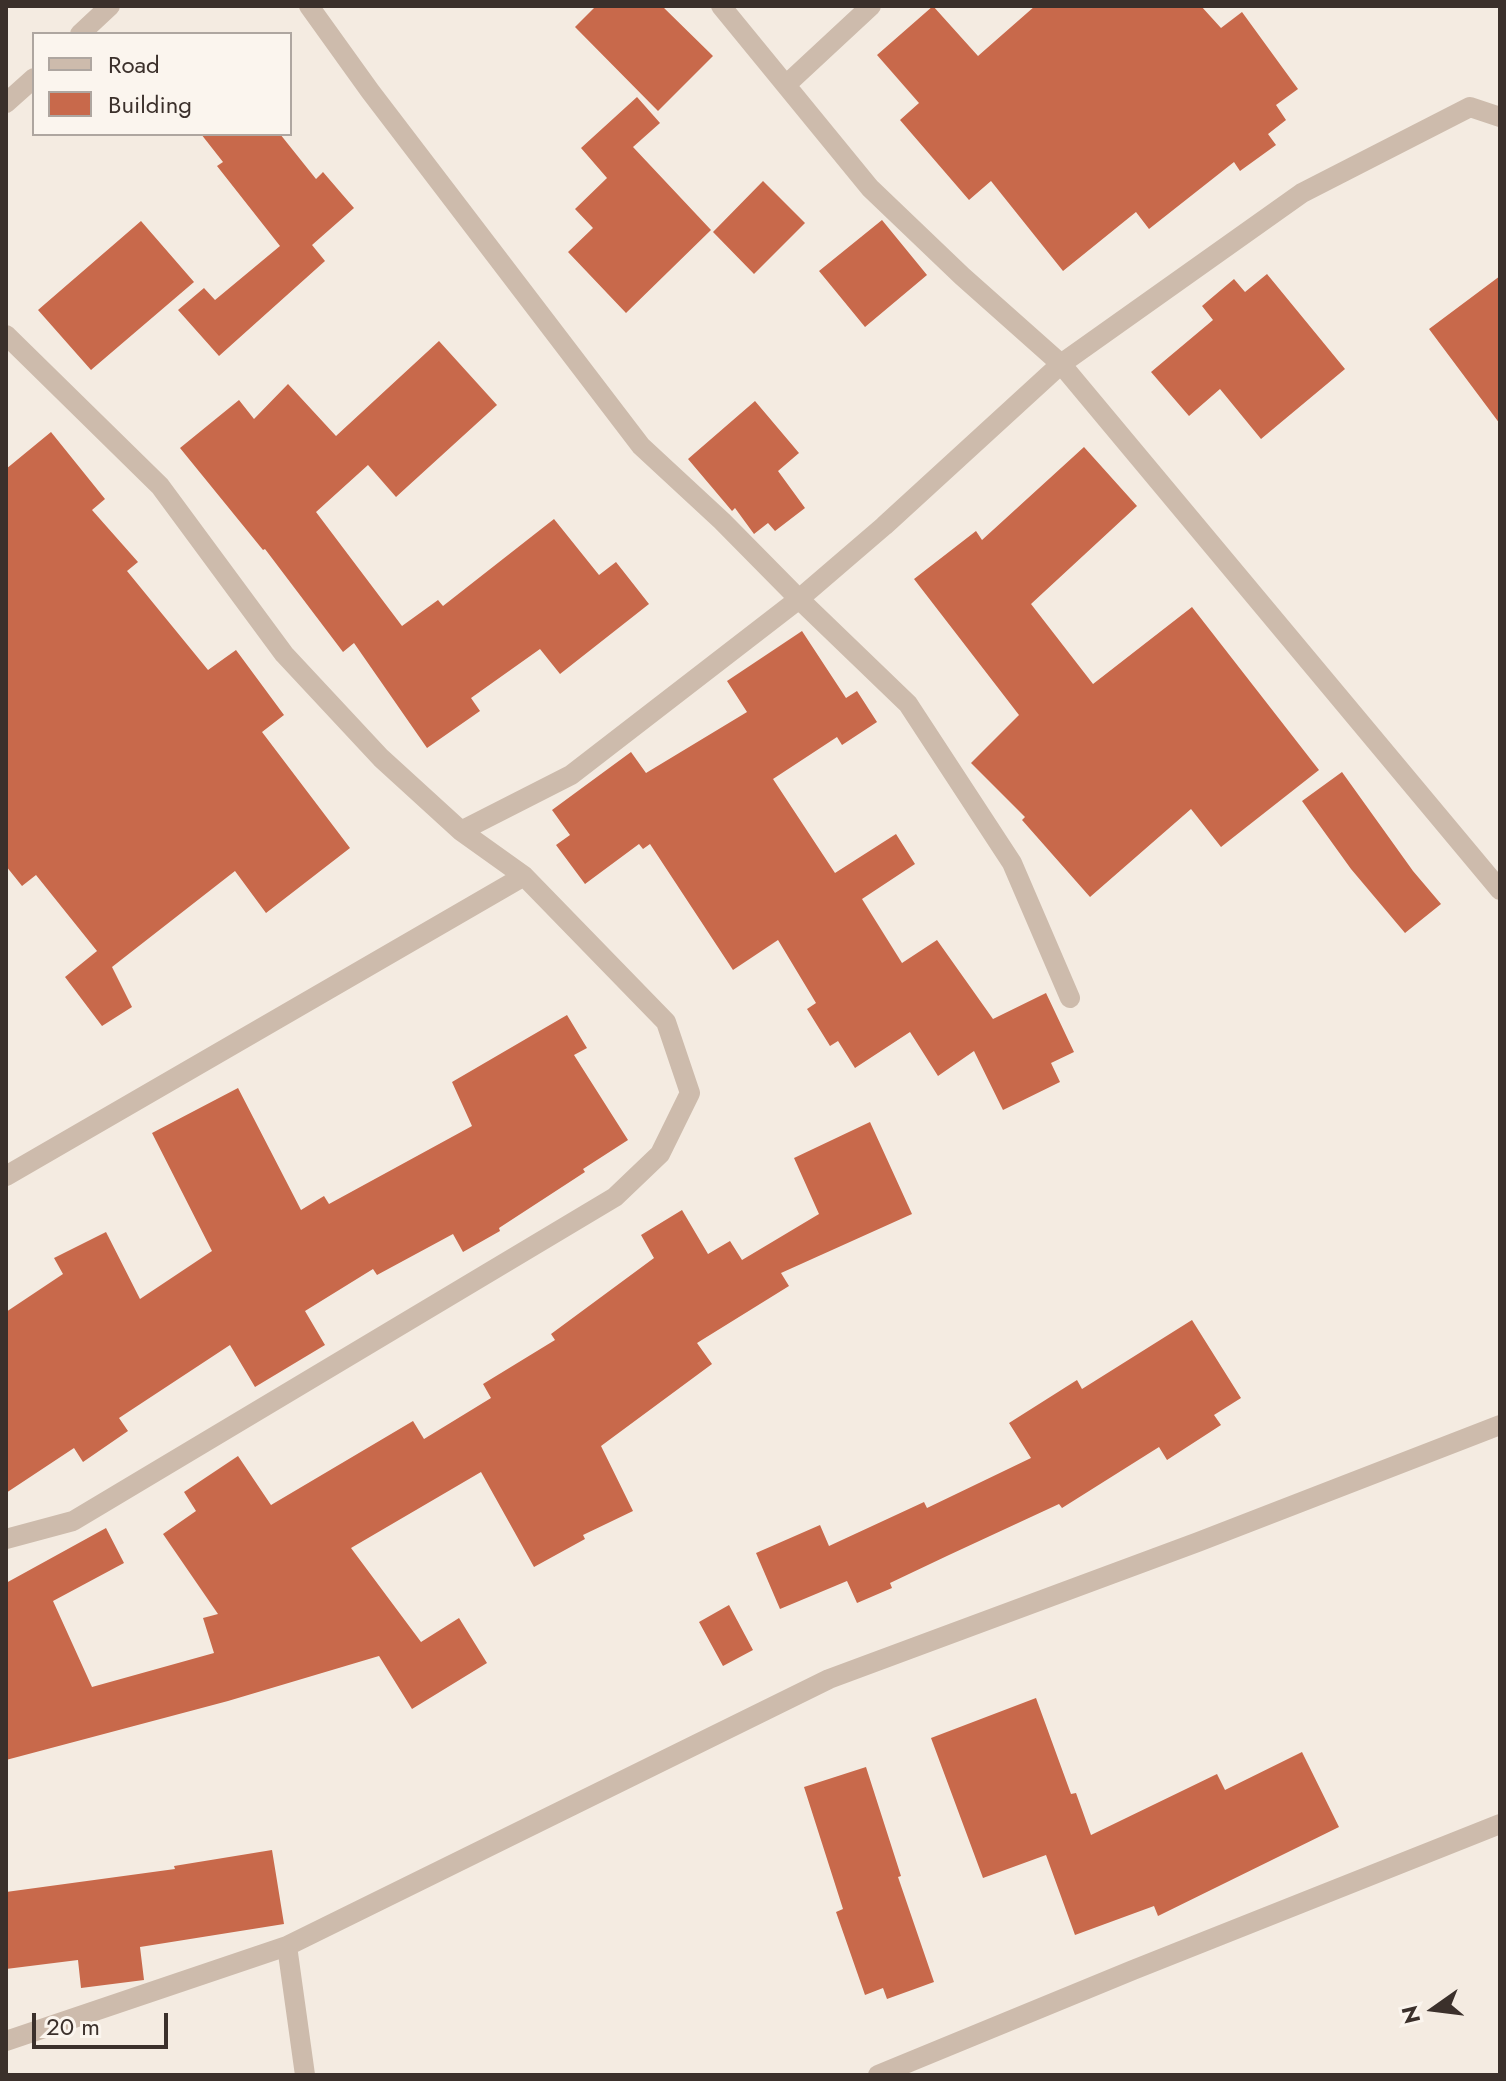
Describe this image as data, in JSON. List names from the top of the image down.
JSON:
{
  "legend": ["Road", "Building"],
  "scale_bar": "20 m",
  "north": "left"
}
